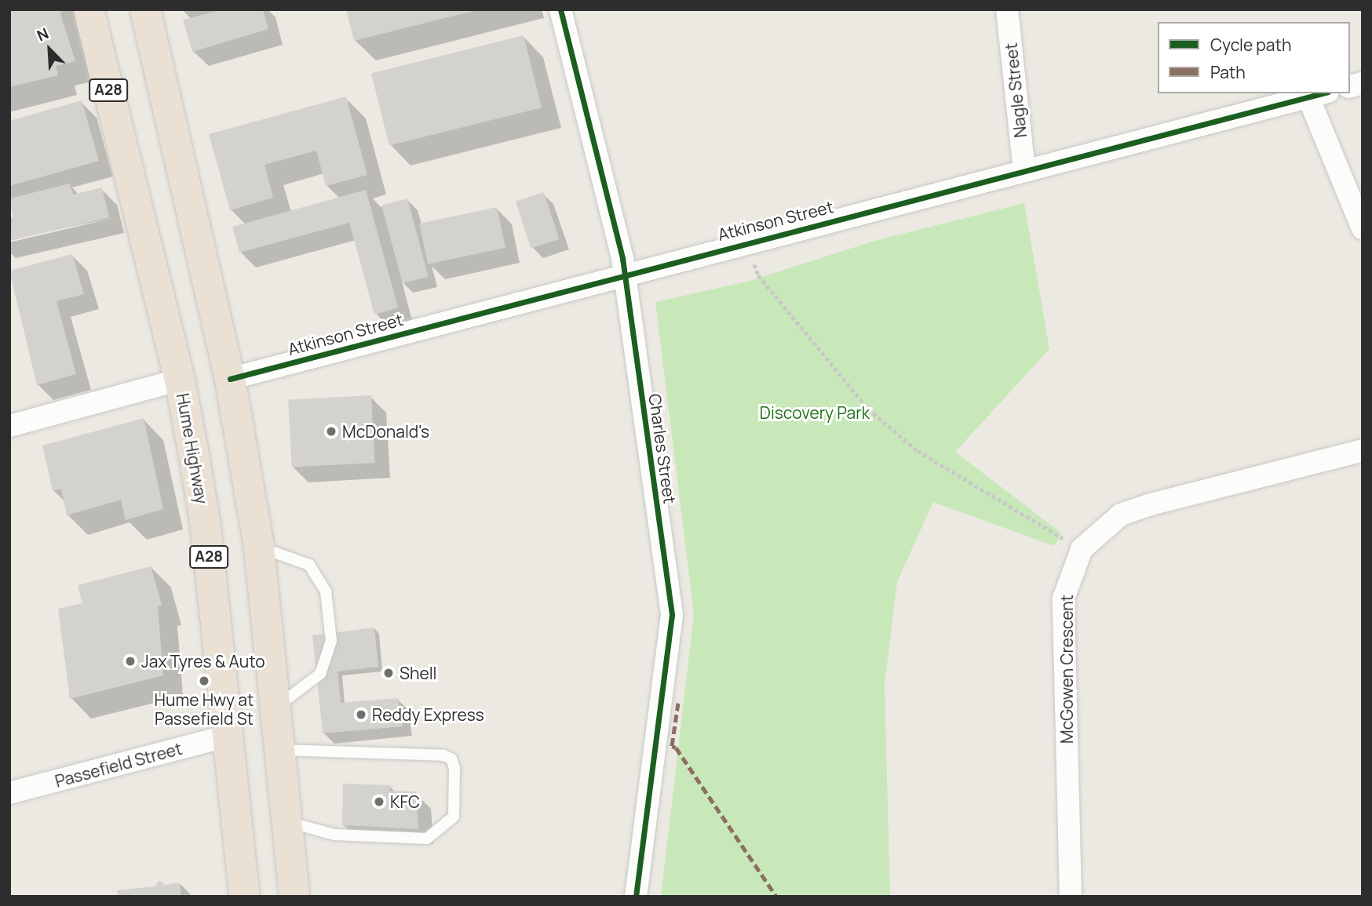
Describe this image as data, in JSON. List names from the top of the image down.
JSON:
{
  "streets": {
    "highway": ["A28", "Hume Highway"],
    "street": [
      "Nagle Street",
      "Atkinson Street",
      "Charles Street",
      "McGowen Crescent",
      "Passefield Street"
    ]
  },
  "crossings": [
    ["Nagle Street", "Atkinson Street"],
    ["Atkinson Street", "Charles Street"],
    ["Hume Highway", "Passefield Street"]
  ],
  "parks": ["Discovery Park"],
  "places": [
    "McDonald's",
    "Jax Tyres & Auto",
    "Shell",
    "Hume Hwy at Passefield St",
    "Reddy Express",
    "KFC"
  ],
  "legend": ["Cycle path", "Path"],
  "north": "top left"
}
